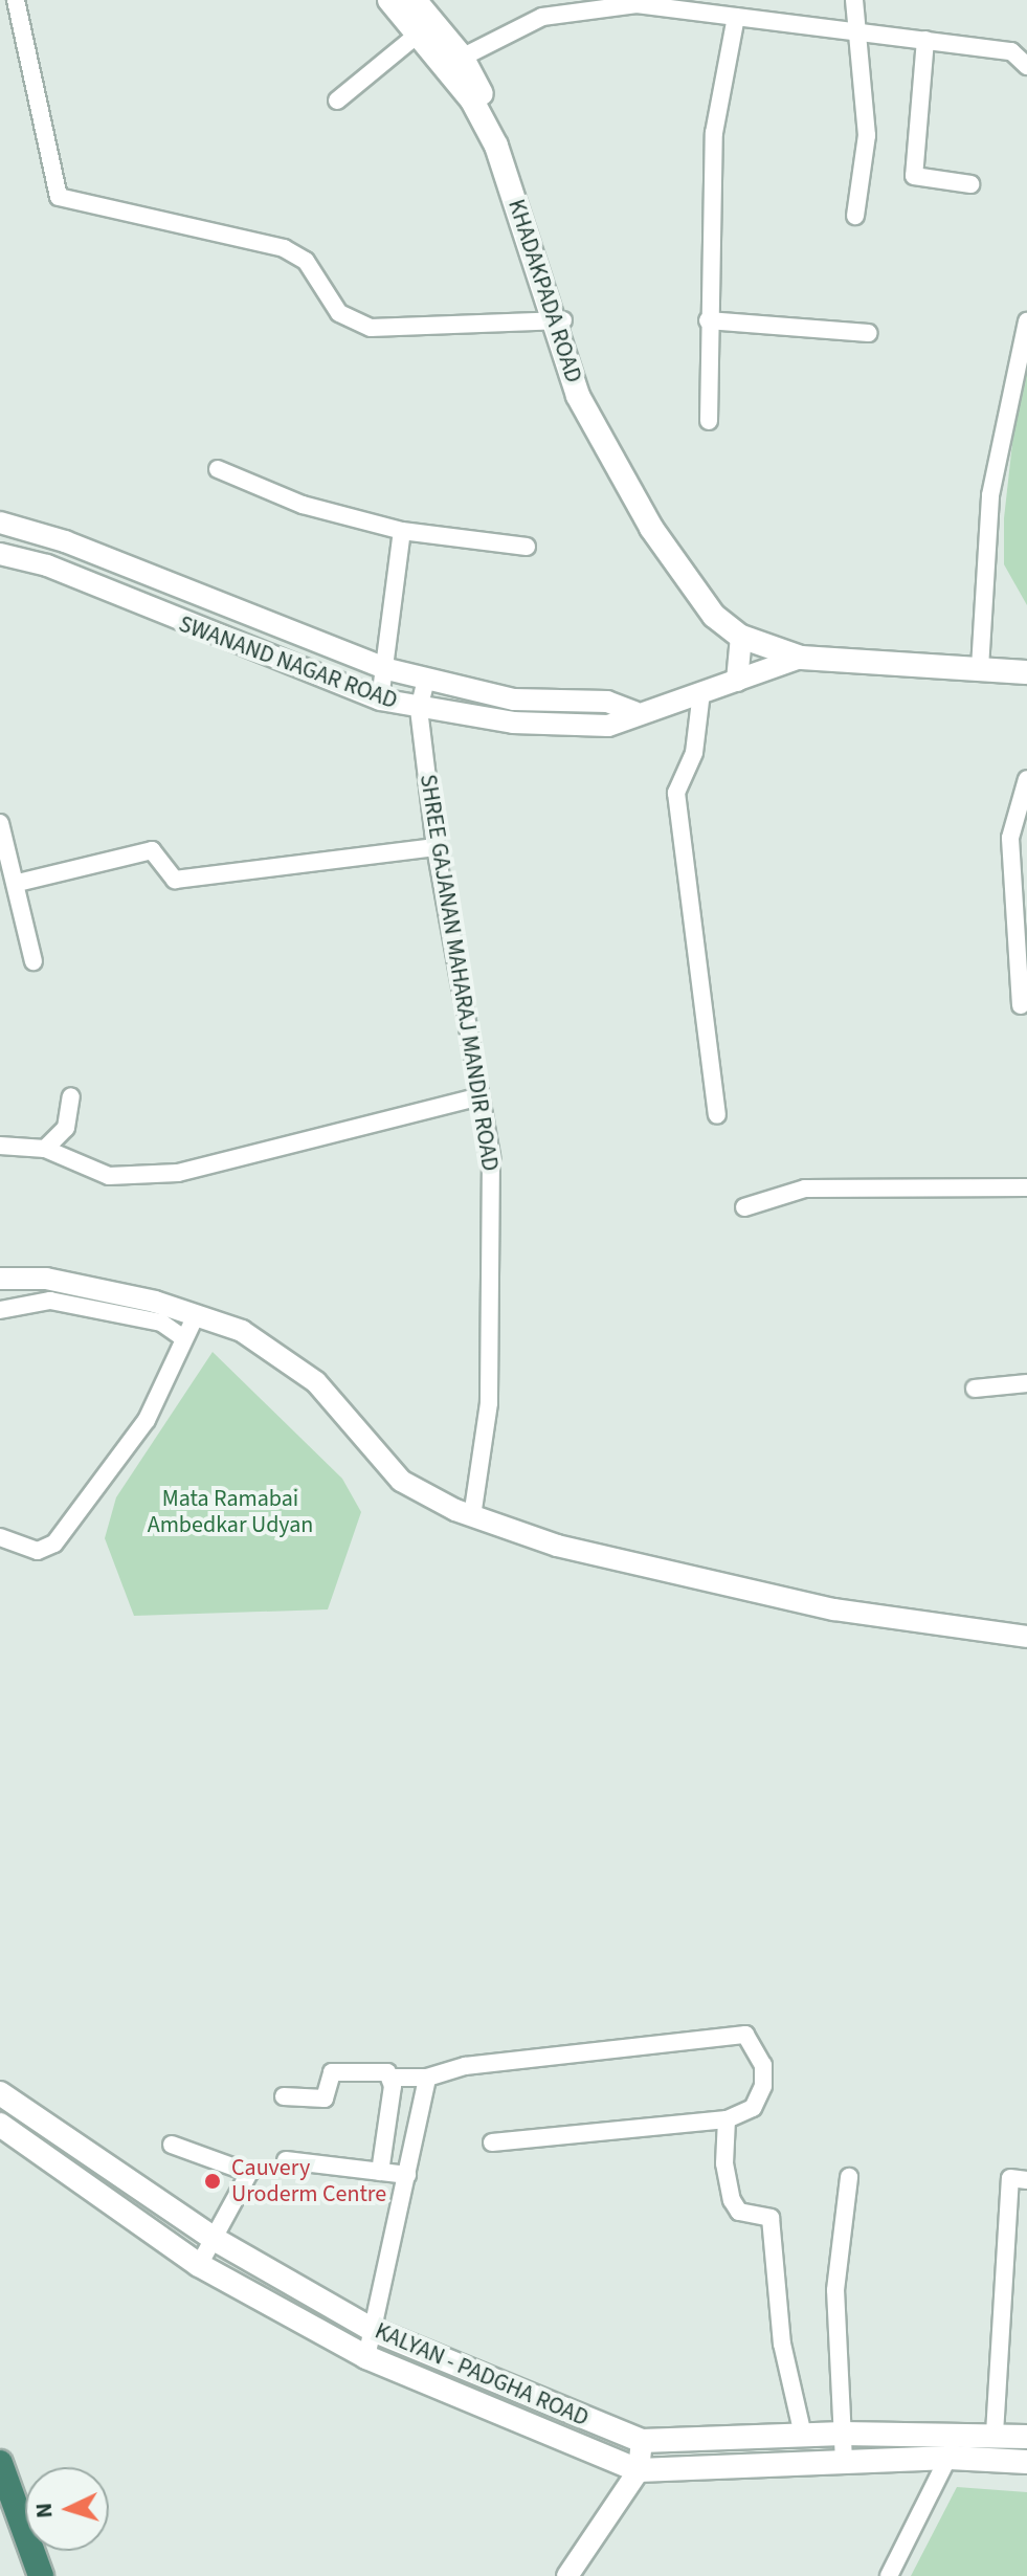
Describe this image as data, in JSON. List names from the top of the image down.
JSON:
{
  "streets": {
    "main road": ["KHADAKPADA ROAD", "SWANAND NAGAR ROAD", "KALYAN - PADGHA ROAD"],
    "street": ["SHREE GAJANAN MAHARAJ MANDIR ROAD"]
  },
  "crossings": [
    ["SWANAND NAGAR ROAD", "SHREE GAJANAN MAHARAJ MANDIR ROAD"]
  ],
  "parks": ["Mata Ramabai Ambedkar Udyan"],
  "places": ["Cauvery Uroderm Centre"],
  "north": "left"
}
